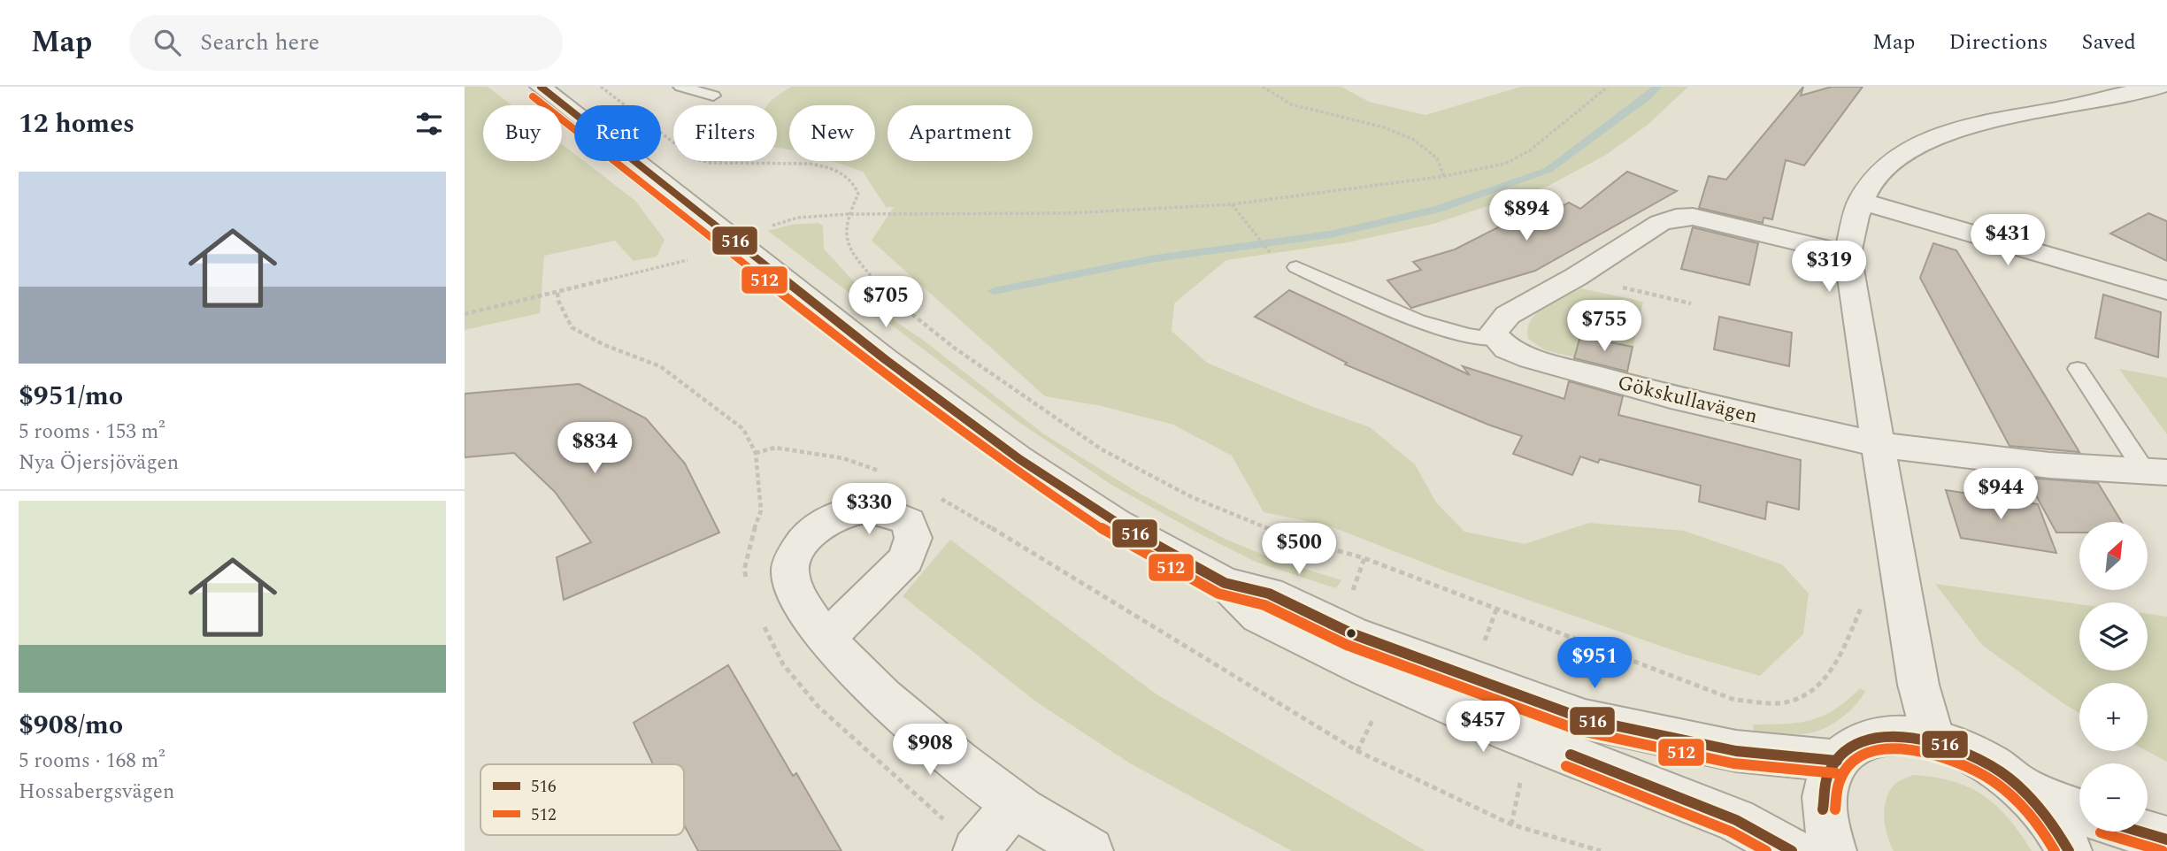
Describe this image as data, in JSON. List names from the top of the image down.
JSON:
{
  "streets": {
    "street": ["Gökskullavägen"]
  },
  "lines": ["transit line 516", "transit line 512"],
  "legend": ["516", "512"],
  "north": "top right",
  "page": {
    "header": "Map",
    "search": "Search here",
    "nav": ["Map", "Directions", "Saved"],
    "heading": "12 homes",
    "chip": [
      "Buy",
      "Rent",
      "Filters",
      "New",
      "Apartment"
    ],
    "list": [
      {
        "name": "$951/mo",
        "note": "5 rooms · 153 m² · Nya Öjersjövägen"
      },
      {
        "name": "$908/mo",
        "note": "5 rooms · 168 m² · Hossabergsvägen"
      }
    ],
    "price": [
      "$894",
      "$431",
      "$319",
      "$705",
      "$755",
      "$834",
      "$944",
      "$330",
      "$500",
      "$951",
      "$457",
      "$908"
    ],
    "map_buttons": ["+", "−"]
  }
}
